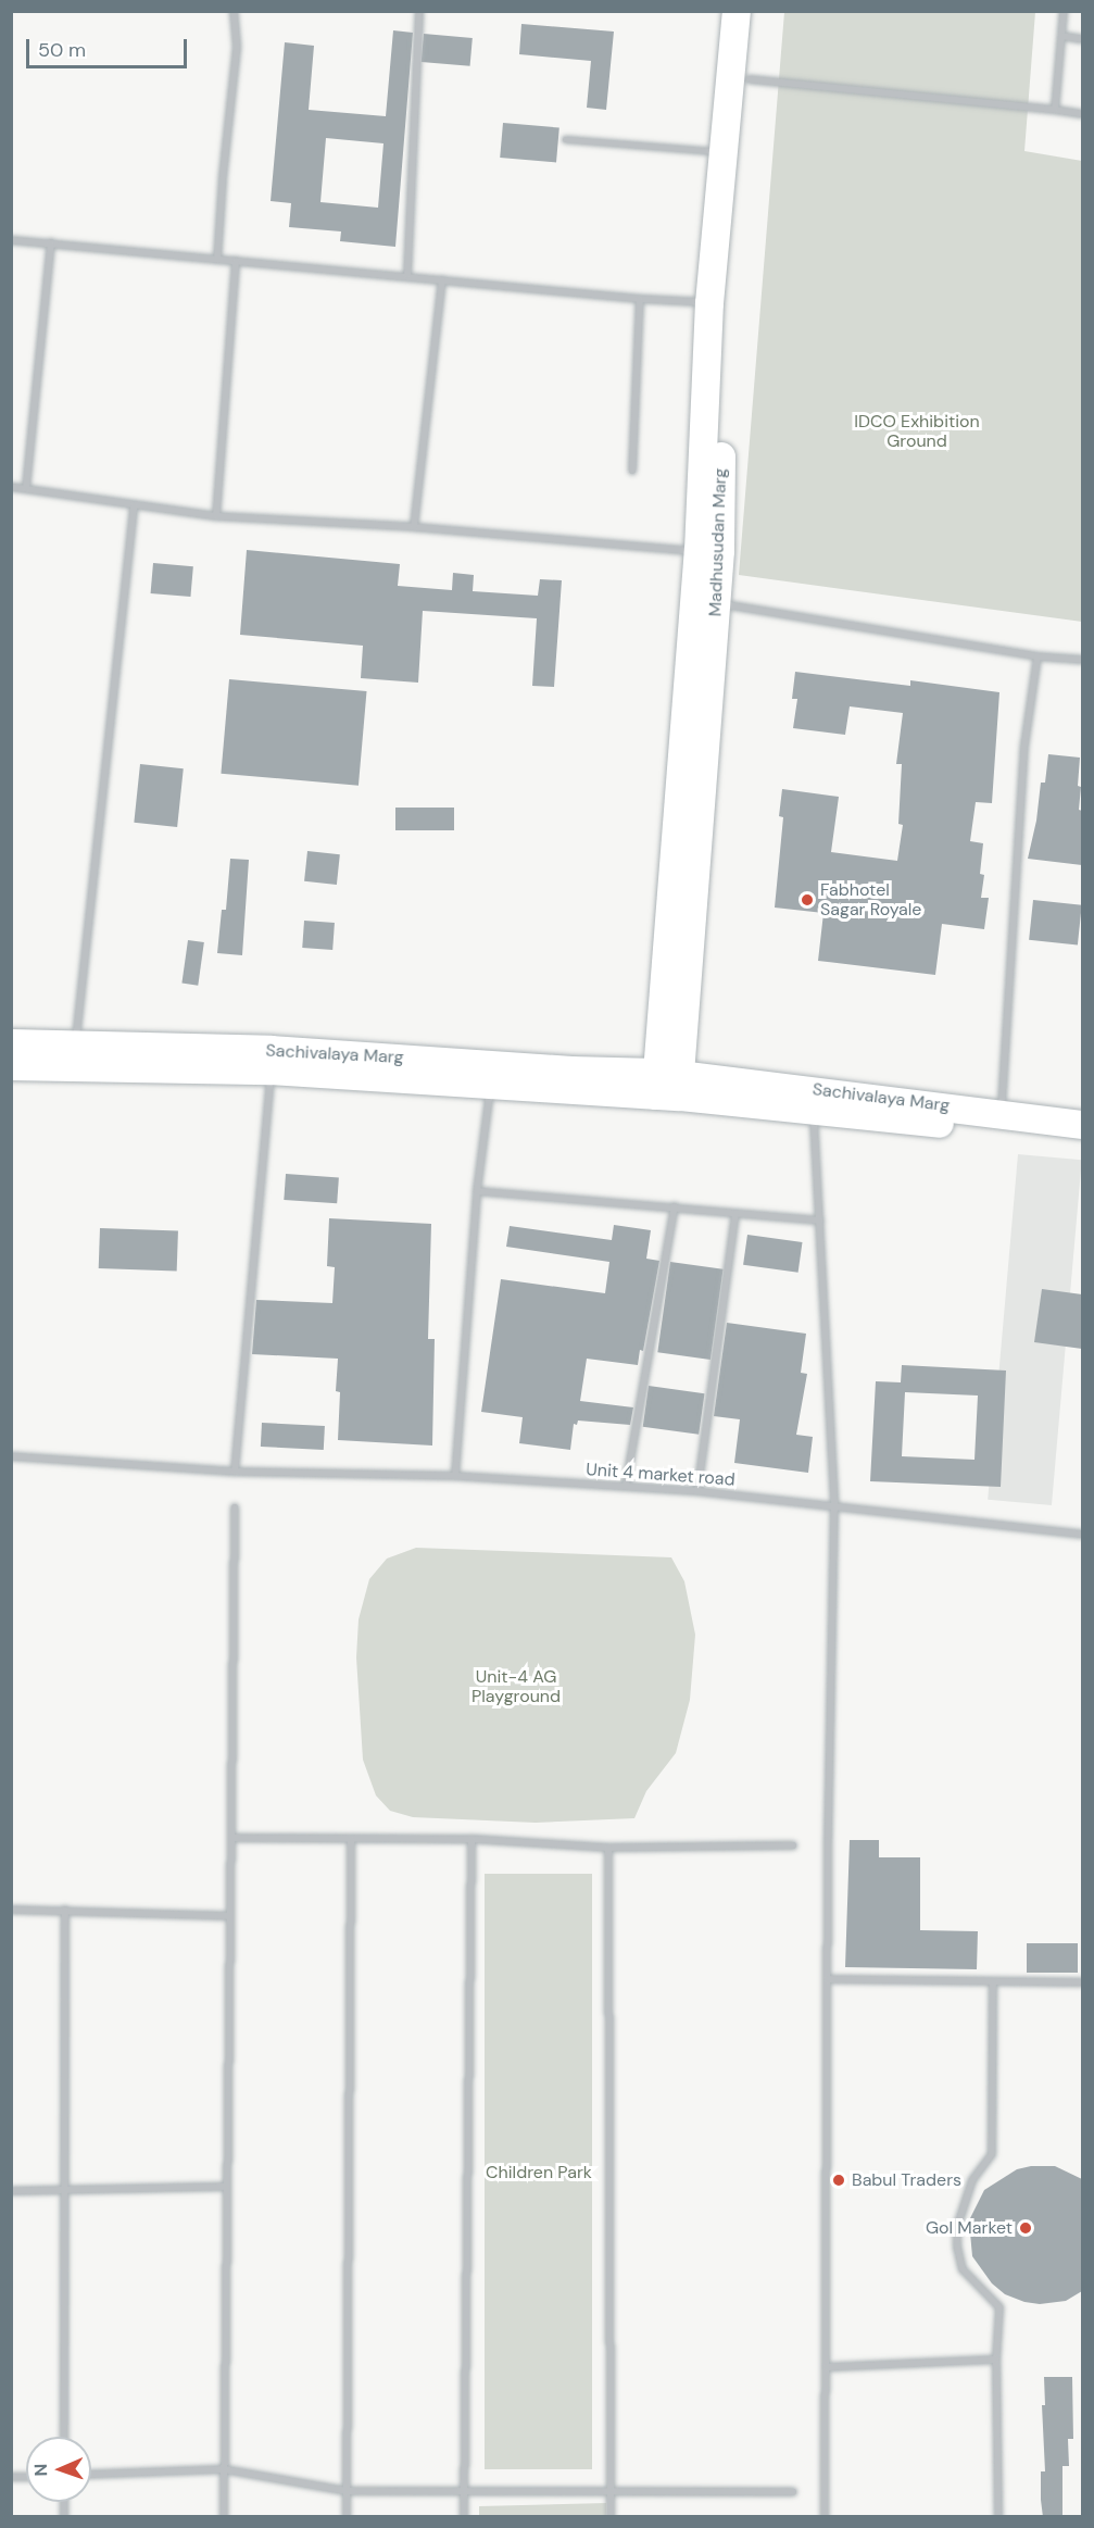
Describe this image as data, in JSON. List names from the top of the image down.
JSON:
{
  "streets": {
    "main road": ["Madhusudan Marg", "Sachivalaya Marg"],
    "street": ["Unit 4 market road"]
  },
  "crossings": [
    ["Madhusudan Marg", "Sachivalaya Marg"]
  ],
  "parks": ["IDCO Exhibition Ground", "Unit-4 AG Playground", "Children Park"],
  "places": ["Fabhotel Sagar Royale", "Babul Traders", "Gol Market"],
  "scale_bar": "50 m",
  "north": "left"
}
